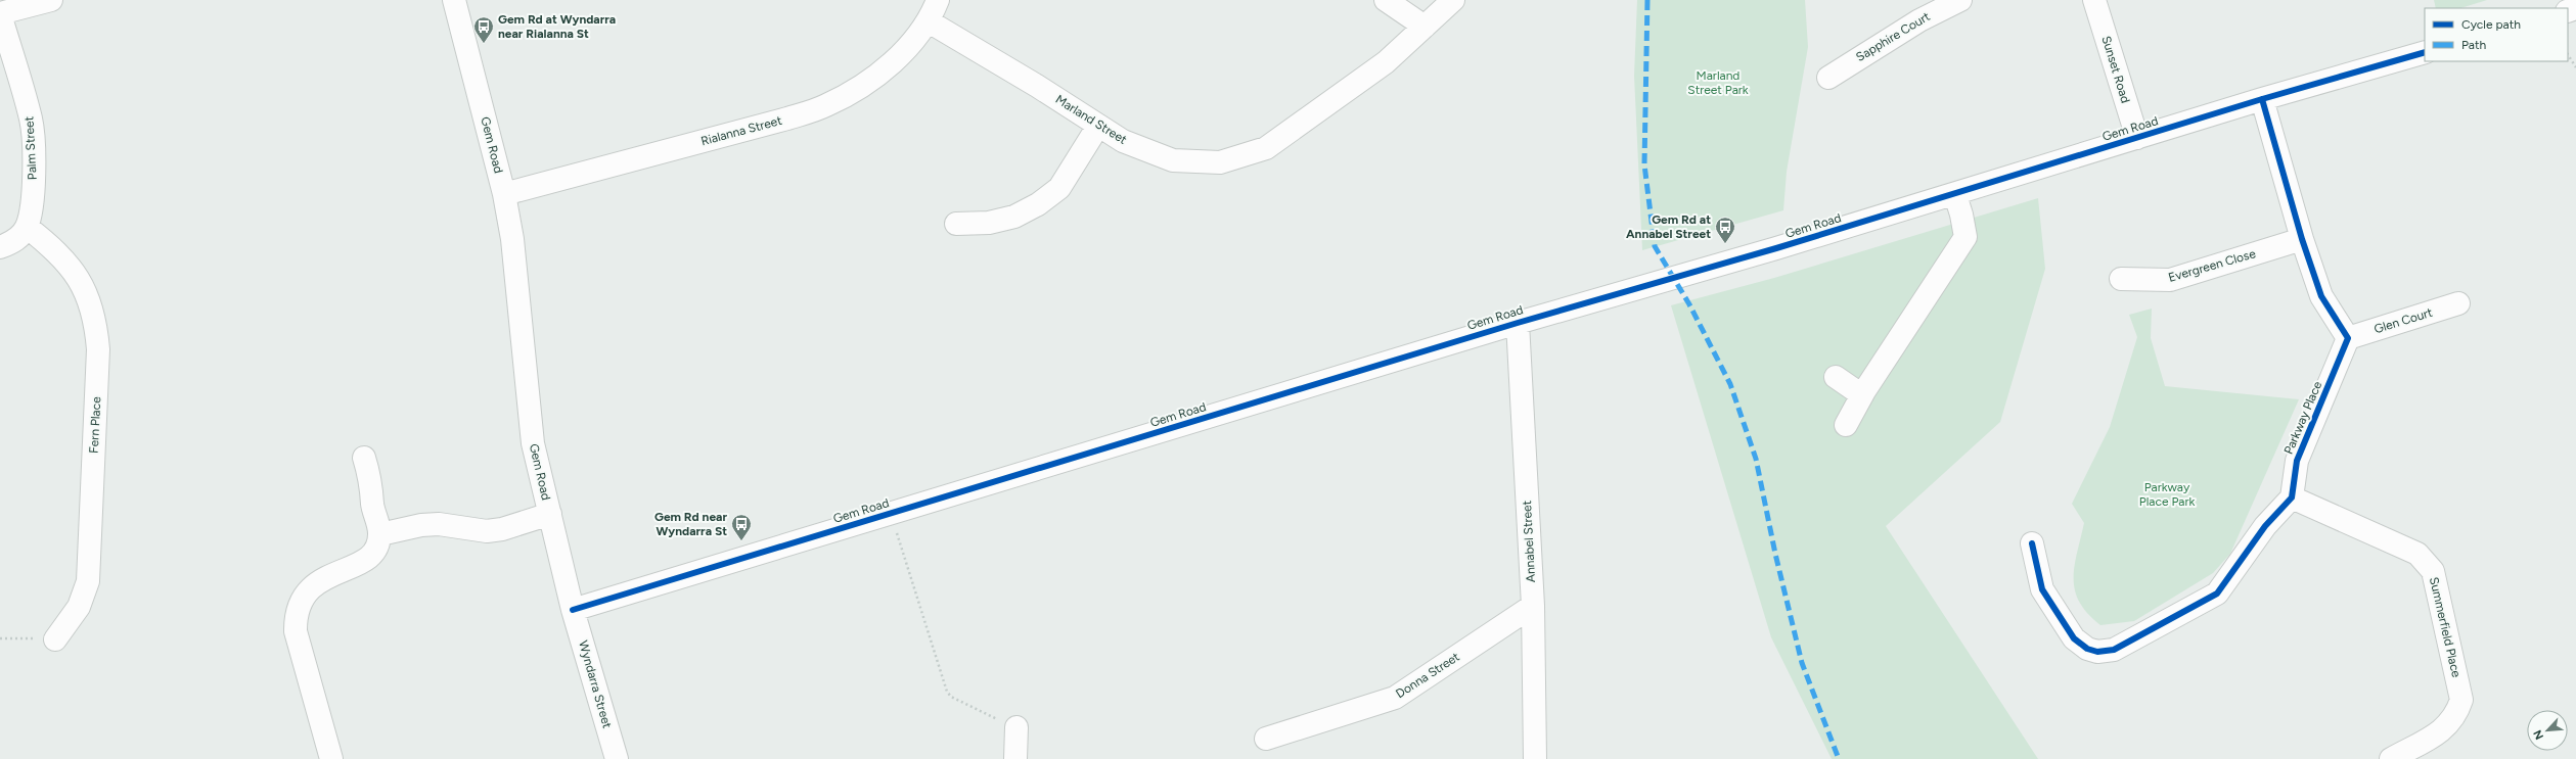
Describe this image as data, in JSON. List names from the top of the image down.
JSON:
{
  "streets": {
    "street": [
      "Sapphire Court",
      "Sunset Road",
      "Marland Street",
      "Gem Road",
      "Rialanna Street",
      "Palm Street",
      "Evergreen Close",
      "Glen Court",
      "Parkway Place",
      "Fern Place",
      "Annabel Street",
      "Summerfield Place",
      "Donna Street",
      "Wyndarra Street"
    ]
  },
  "crossings": [
    ["Sunset Road", "Gem Road"],
    ["Marland Street", "Rialanna Street"],
    ["Gem Road", "Rialanna Street"],
    ["Gem Road", "Annabel Street"],
    ["Gem Road", "Wyndarra Street"],
    ["Palm Street", "Fern Place"],
    ["Glen Court", "Parkway Place"],
    ["Parkway Place", "Summerfield Place"],
    ["Annabel Street", "Donna Street"]
  ],
  "parks": ["Marland Street Park", "Parkway Place Park"],
  "places": {
    "bus stop": ["Gem Rd at Wyndarra near Rialanna St", "Gem Rd at Annabel Street", "Gem Rd near Wyndarra St"]
  },
  "legend": ["Cycle path", "Path"],
  "north": "bottom left"
}
